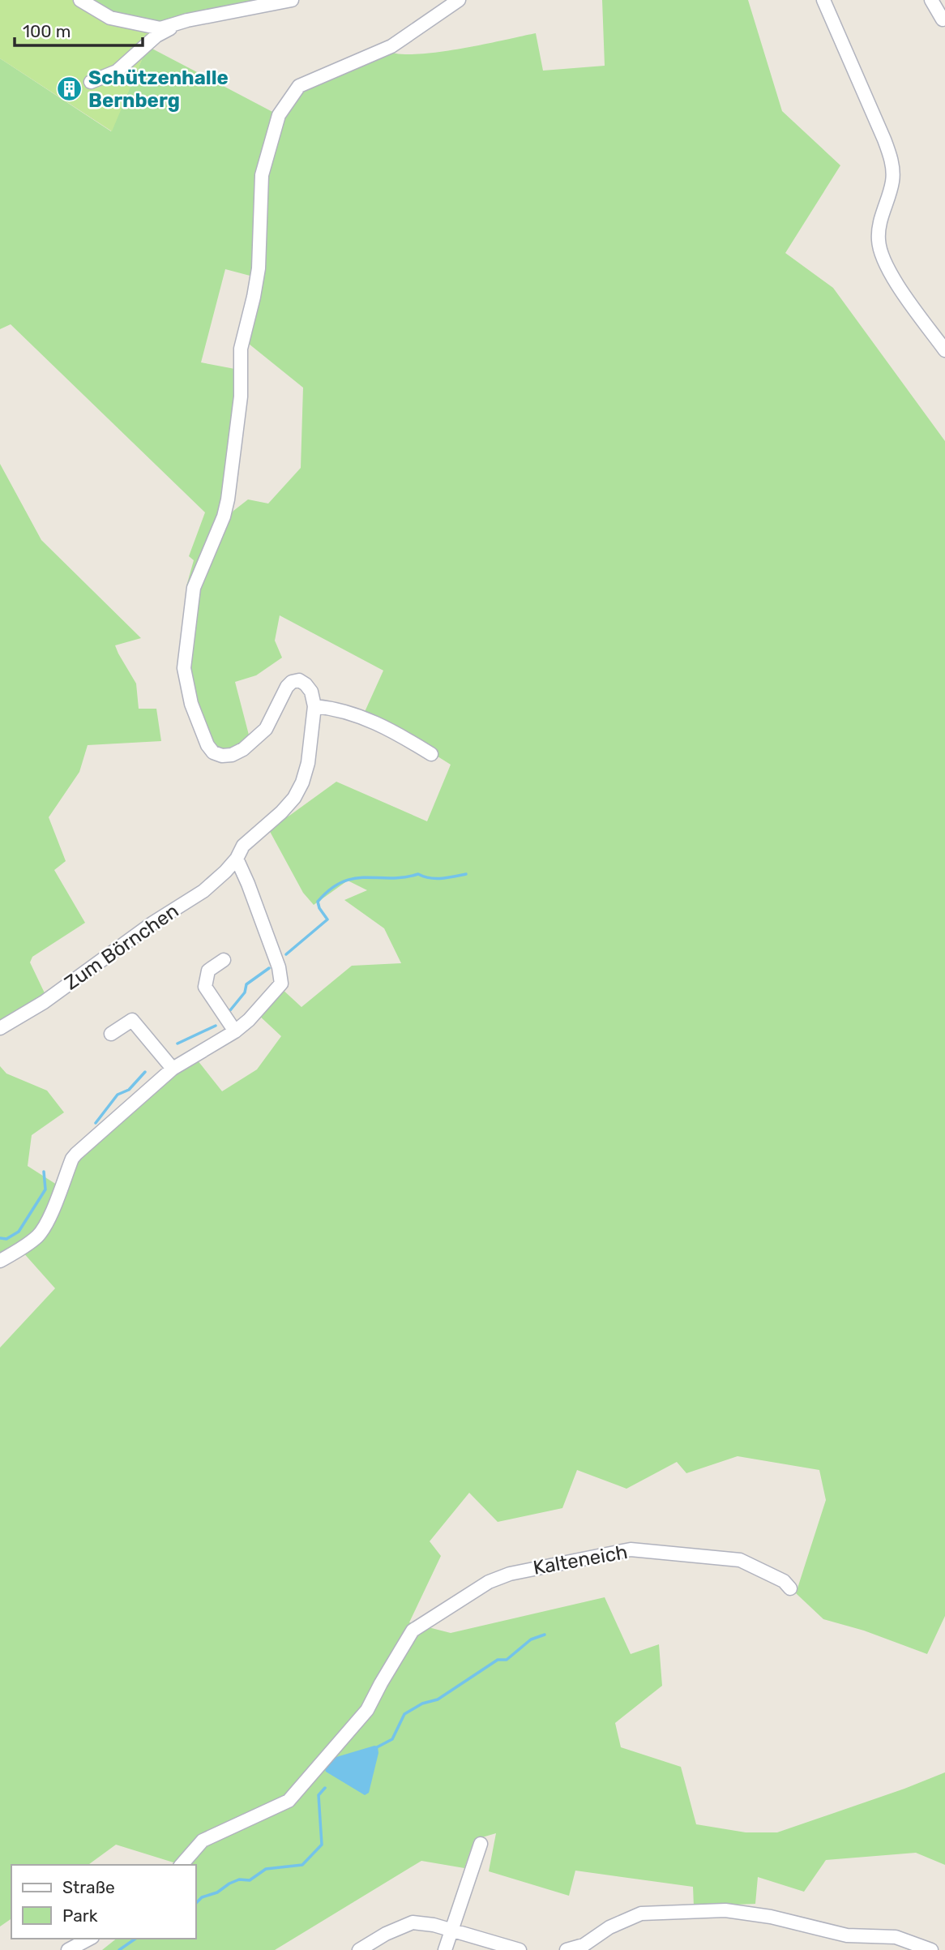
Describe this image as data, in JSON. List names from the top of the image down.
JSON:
{
  "streets": {
    "street": ["Zum Börnchen", "Kalteneich"]
  },
  "places": {
    "building": ["Schützenhalle Bernberg"]
  },
  "legend": ["Straße", "Park"],
  "scale_bar": "100 m"
}
